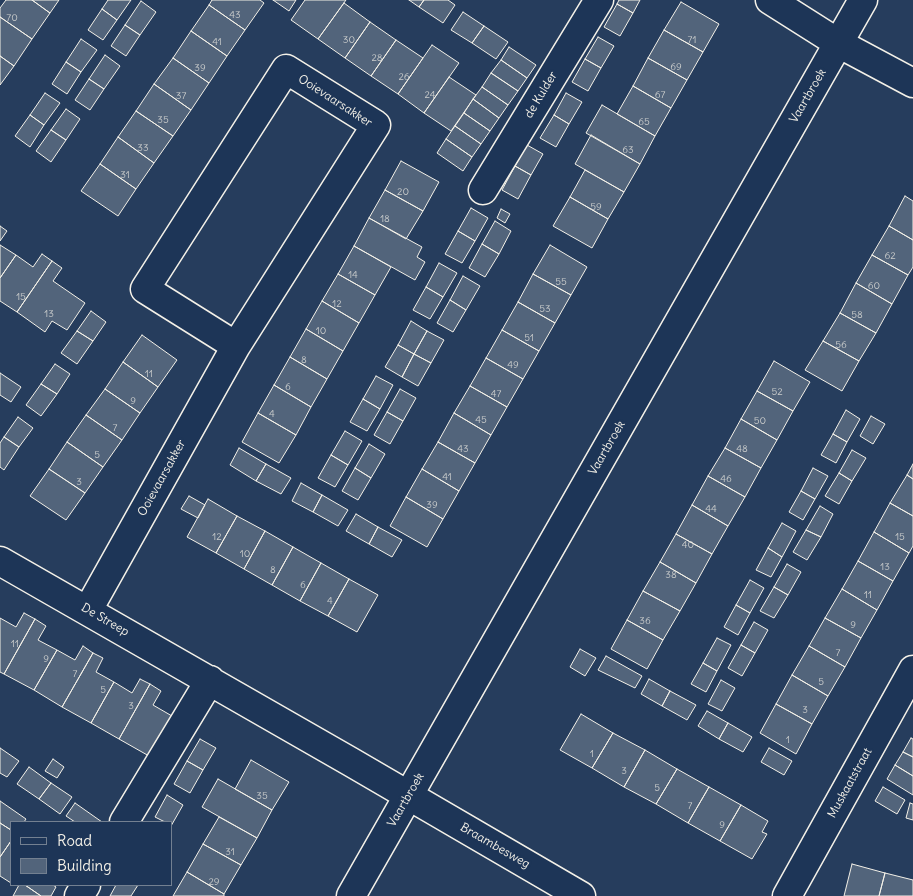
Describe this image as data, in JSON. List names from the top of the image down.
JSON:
{
  "streets": {
    "street": [
      "de Kulder",
      "Vaartbroek",
      "Ooievaarsakker",
      "De Streep",
      "Muskaatstraat",
      "Braambesweg"
    ]
  },
  "crossings": [
    ["Vaartbroek", "De Streep"],
    ["Vaartbroek", "Braambesweg"],
    ["Ooievaarsakker", "De Streep"],
    ["De Streep", "Braambesweg"]
  ],
  "house_numbers": [
    "43",
    "70",
    "30",
    "71",
    "41",
    "28",
    "69",
    "39",
    "26",
    "24",
    "67",
    "37",
    "35",
    "65",
    "33",
    "63",
    "31",
    "20",
    "59",
    "18",
    "62",
    "14",
    "55",
    "60",
    "15",
    "12",
    "53",
    "13",
    "58",
    "10",
    "51",
    "56",
    "8",
    "49",
    "11",
    "6",
    "52",
    "47",
    "9",
    "4",
    "45",
    "50",
    "7",
    "43",
    "48",
    "5",
    "41",
    "46",
    "3",
    "39",
    "44",
    "12",
    "15",
    "40",
    "10",
    "13",
    "8",
    "38",
    "6",
    "11",
    "4",
    "36",
    "9",
    "11",
    "7",
    "9",
    "7",
    "5",
    "5",
    "3",
    "3",
    "1",
    "1",
    "3",
    "5",
    "35",
    "7",
    "9",
    "31",
    "29"
  ],
  "legend": ["Road", "Building"]
}
